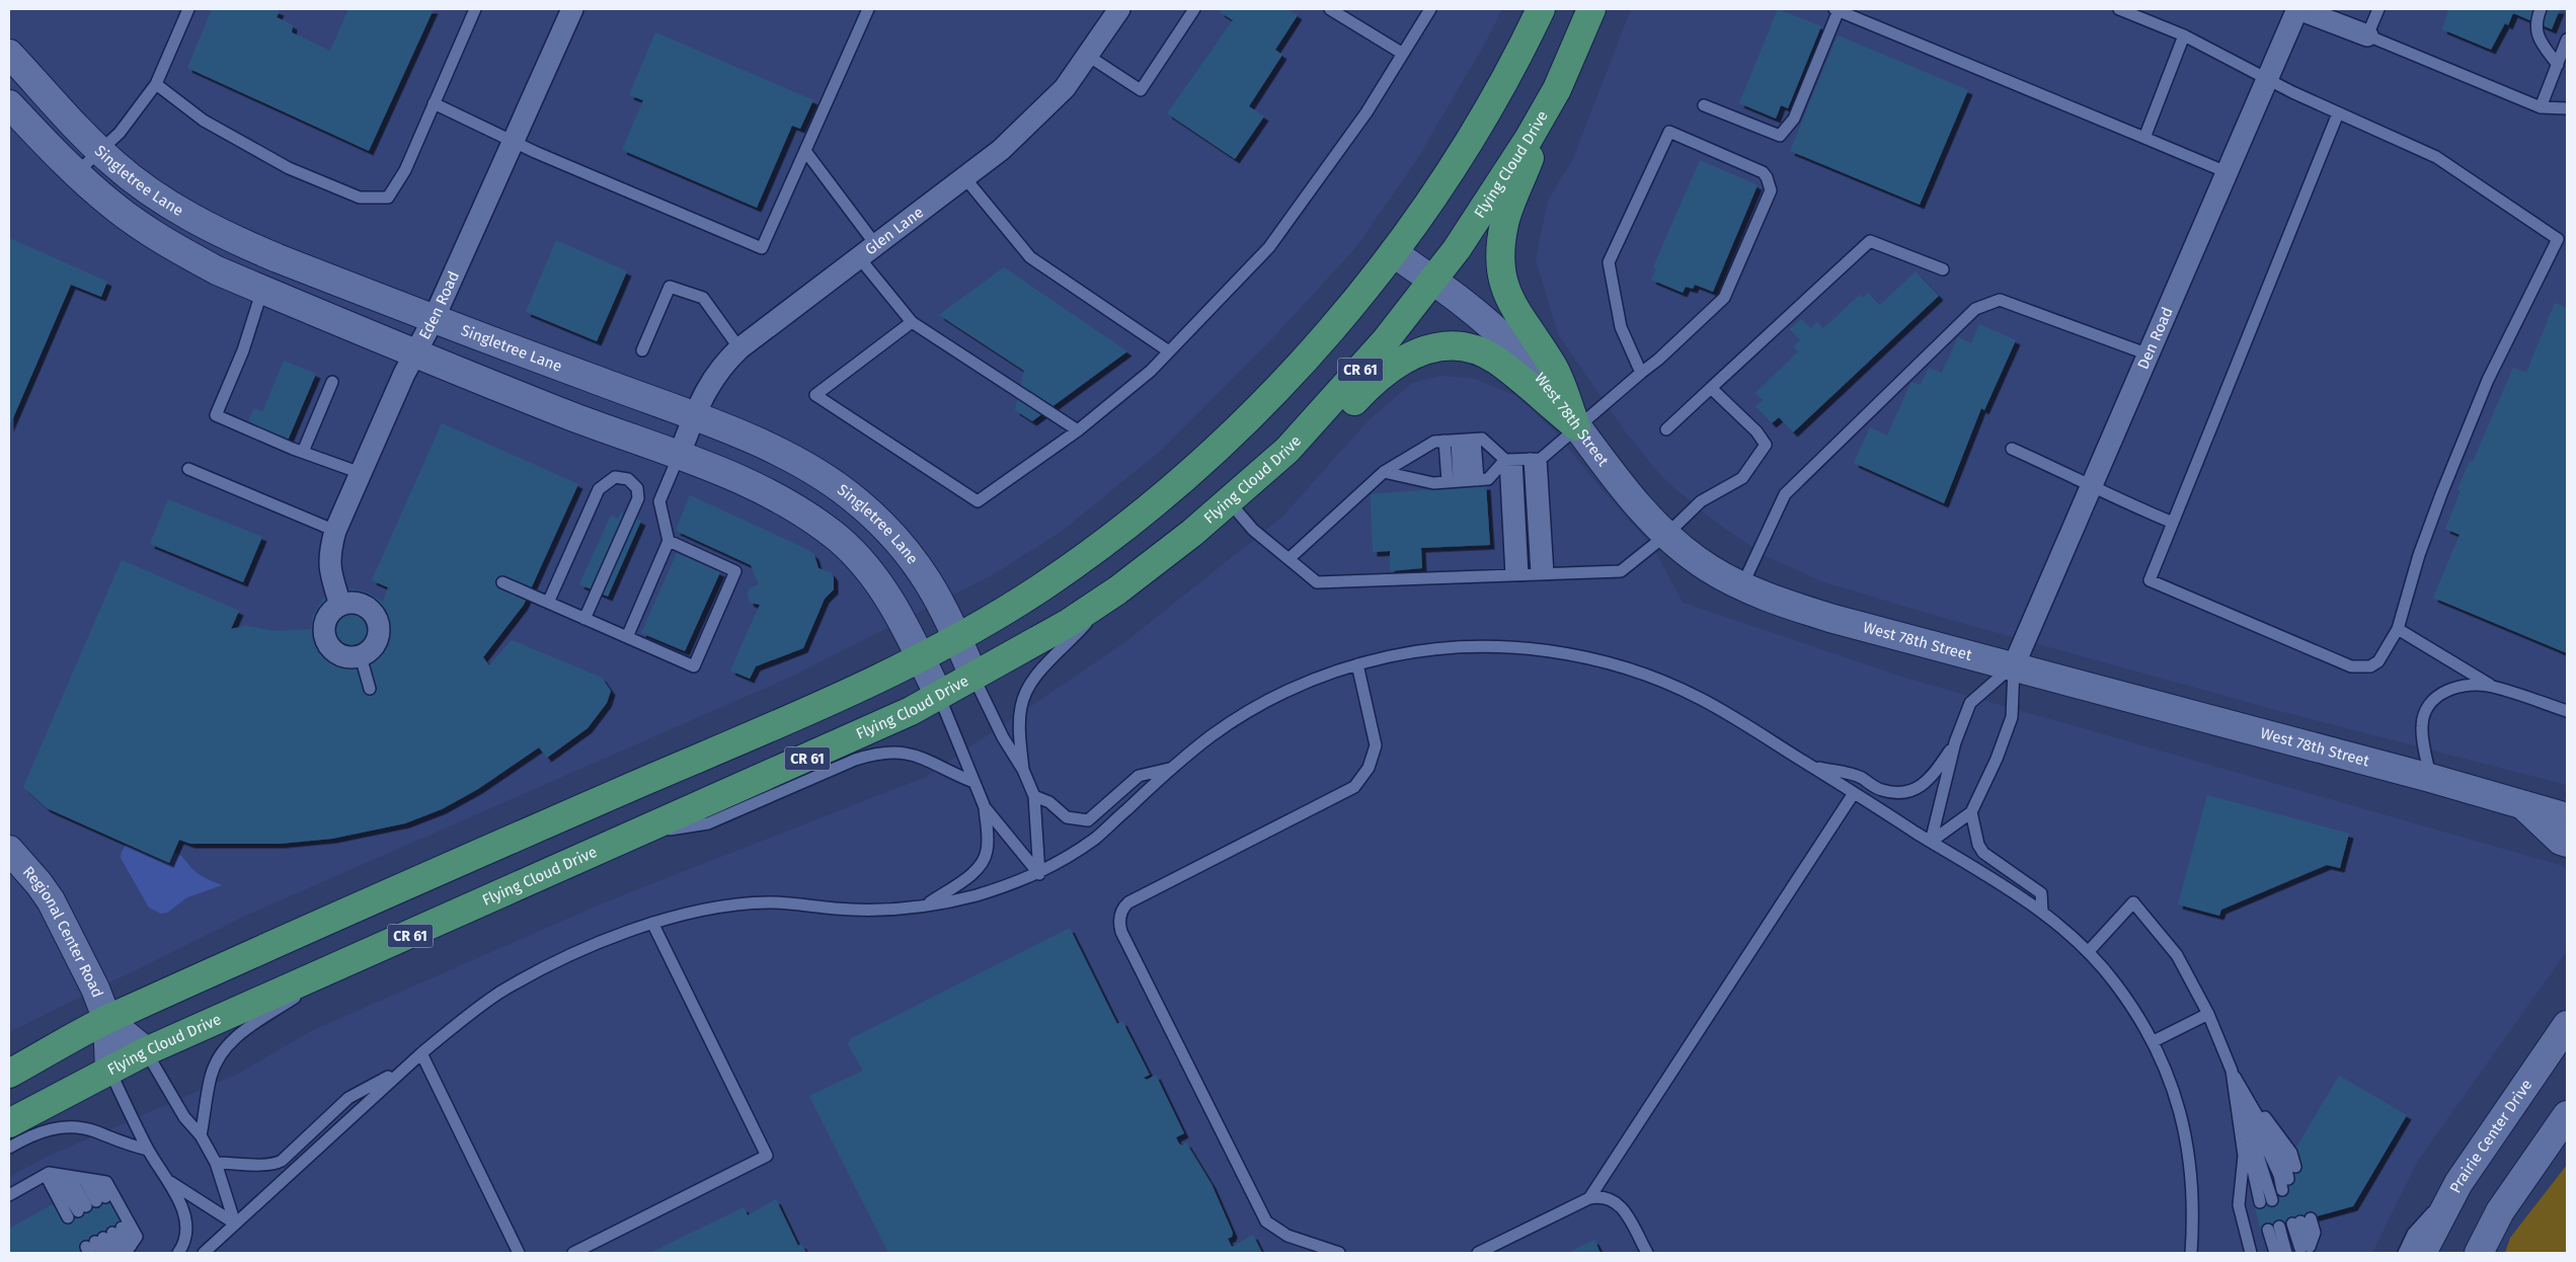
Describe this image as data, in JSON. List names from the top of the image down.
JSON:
{
  "streets": {
    "main road": ["Flying Cloud Drive", "CR 61"],
    "street": [
      "Singletree Lane",
      "Glen Lane",
      "Eden Road",
      "Den Road",
      "West 78th Street",
      "Regional Center Road",
      "Prairie Center Drive"
    ]
  },
  "crossings": [
    ["Flying Cloud Drive", "Singletree Lane"],
    ["Flying Cloud Drive", "West 78th Street"],
    ["Flying Cloud Drive", "Regional Center Road"],
    ["Singletree Lane", "Glen Lane"],
    ["Singletree Lane", "Eden Road"],
    ["Den Road", "West 78th Street"]
  ]
}
